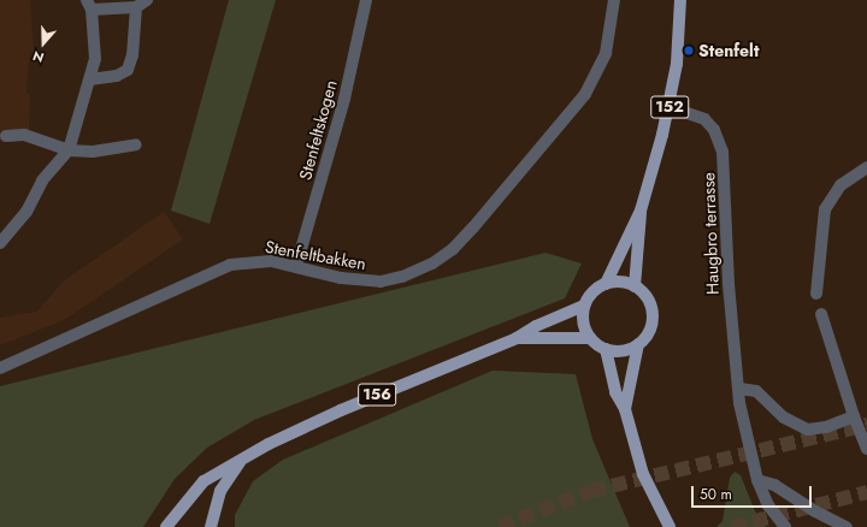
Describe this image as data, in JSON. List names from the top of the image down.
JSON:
{
  "streets": {
    "main road": ["152", "156"],
    "street": ["Stenfeltskogen", "Haugbro terrasse", "Stenfeltbakken"]
  },
  "crossings": [
    ["152", "Haugbro terrasse"],
    ["152", "156"],
    ["Stenfeltskogen", "Stenfeltbakken"]
  ],
  "places": ["Stenfelt"],
  "scale_bar": "50 m",
  "north": "bottom"
}
